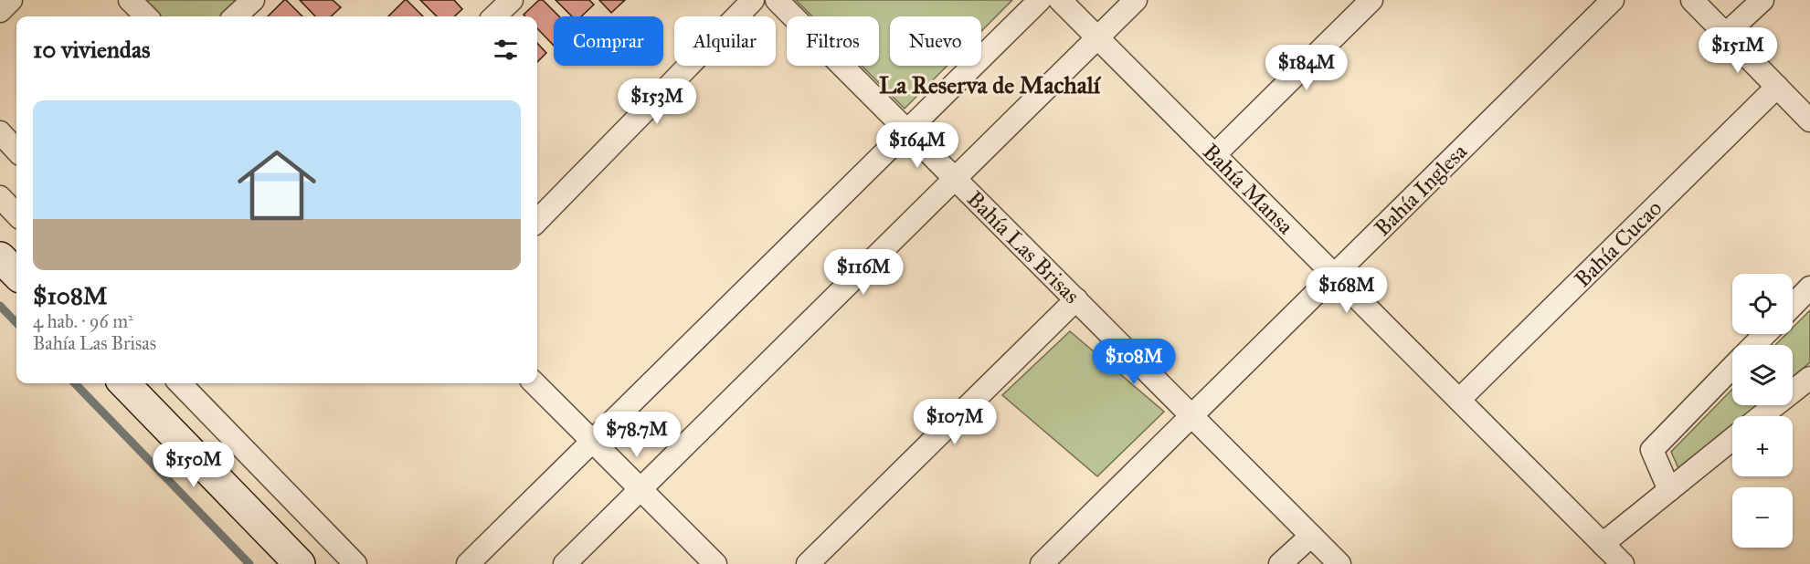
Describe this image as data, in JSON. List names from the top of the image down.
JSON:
{
  "streets": {
    "street": [
      "Bahía Mansa",
      "Bahía Inglesa",
      "Bahía Cucao",
      "Bahía Las Brisas"
    ]
  },
  "crossings": [
    ["Bahía Mansa", "Bahía Inglesa"],
    ["Bahía Mansa", "Bahía Cucao"],
    ["Bahía Inglesa", "Bahía Las Brisas"]
  ],
  "districts": ["La Reserva de Machalí"],
  "page": {
    "chip": [
      "Comprar",
      "Alquilar",
      "Filtros",
      "Nuevo"
    ],
    "heading": "10 viviendas",
    "price": [
      "$151M",
      "$184M",
      "$153M",
      "$164M",
      "$116M",
      "$168M",
      "$108M",
      "$107M",
      "$78.7M",
      "$150M"
    ],
    "list": [
      {
        "name": "$108M",
        "note": "4 hab. · 96 m² · Bahía Las Brisas"
      }
    ],
    "map_buttons": ["+", "−"]
  }
}
